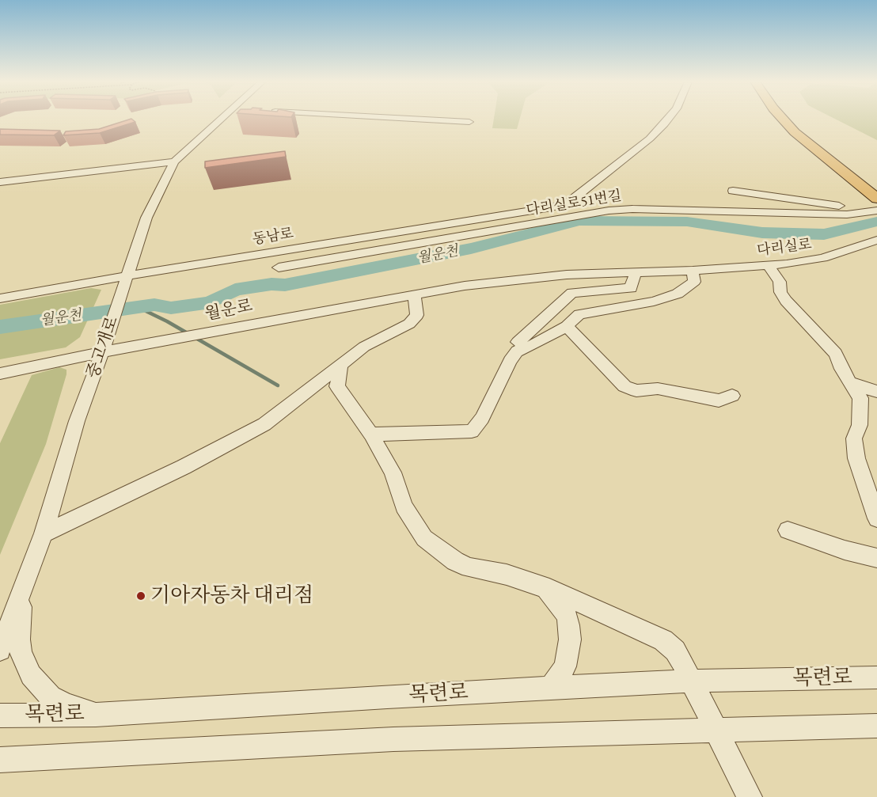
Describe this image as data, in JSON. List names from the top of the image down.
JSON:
{
  "streets": {
    "street": [
      "다리실로51번길",
      "동남로",
      "다리실로",
      "월운로",
      "중고개로",
      "목련로"
    ]
  },
  "crossings": [
    ["동남로", "중고개로"],
    ["다리실로", "월운로"],
    ["월운로", "중고개로"]
  ],
  "water": ["월운천"],
  "places": ["기아자동차 대리점"]
}
